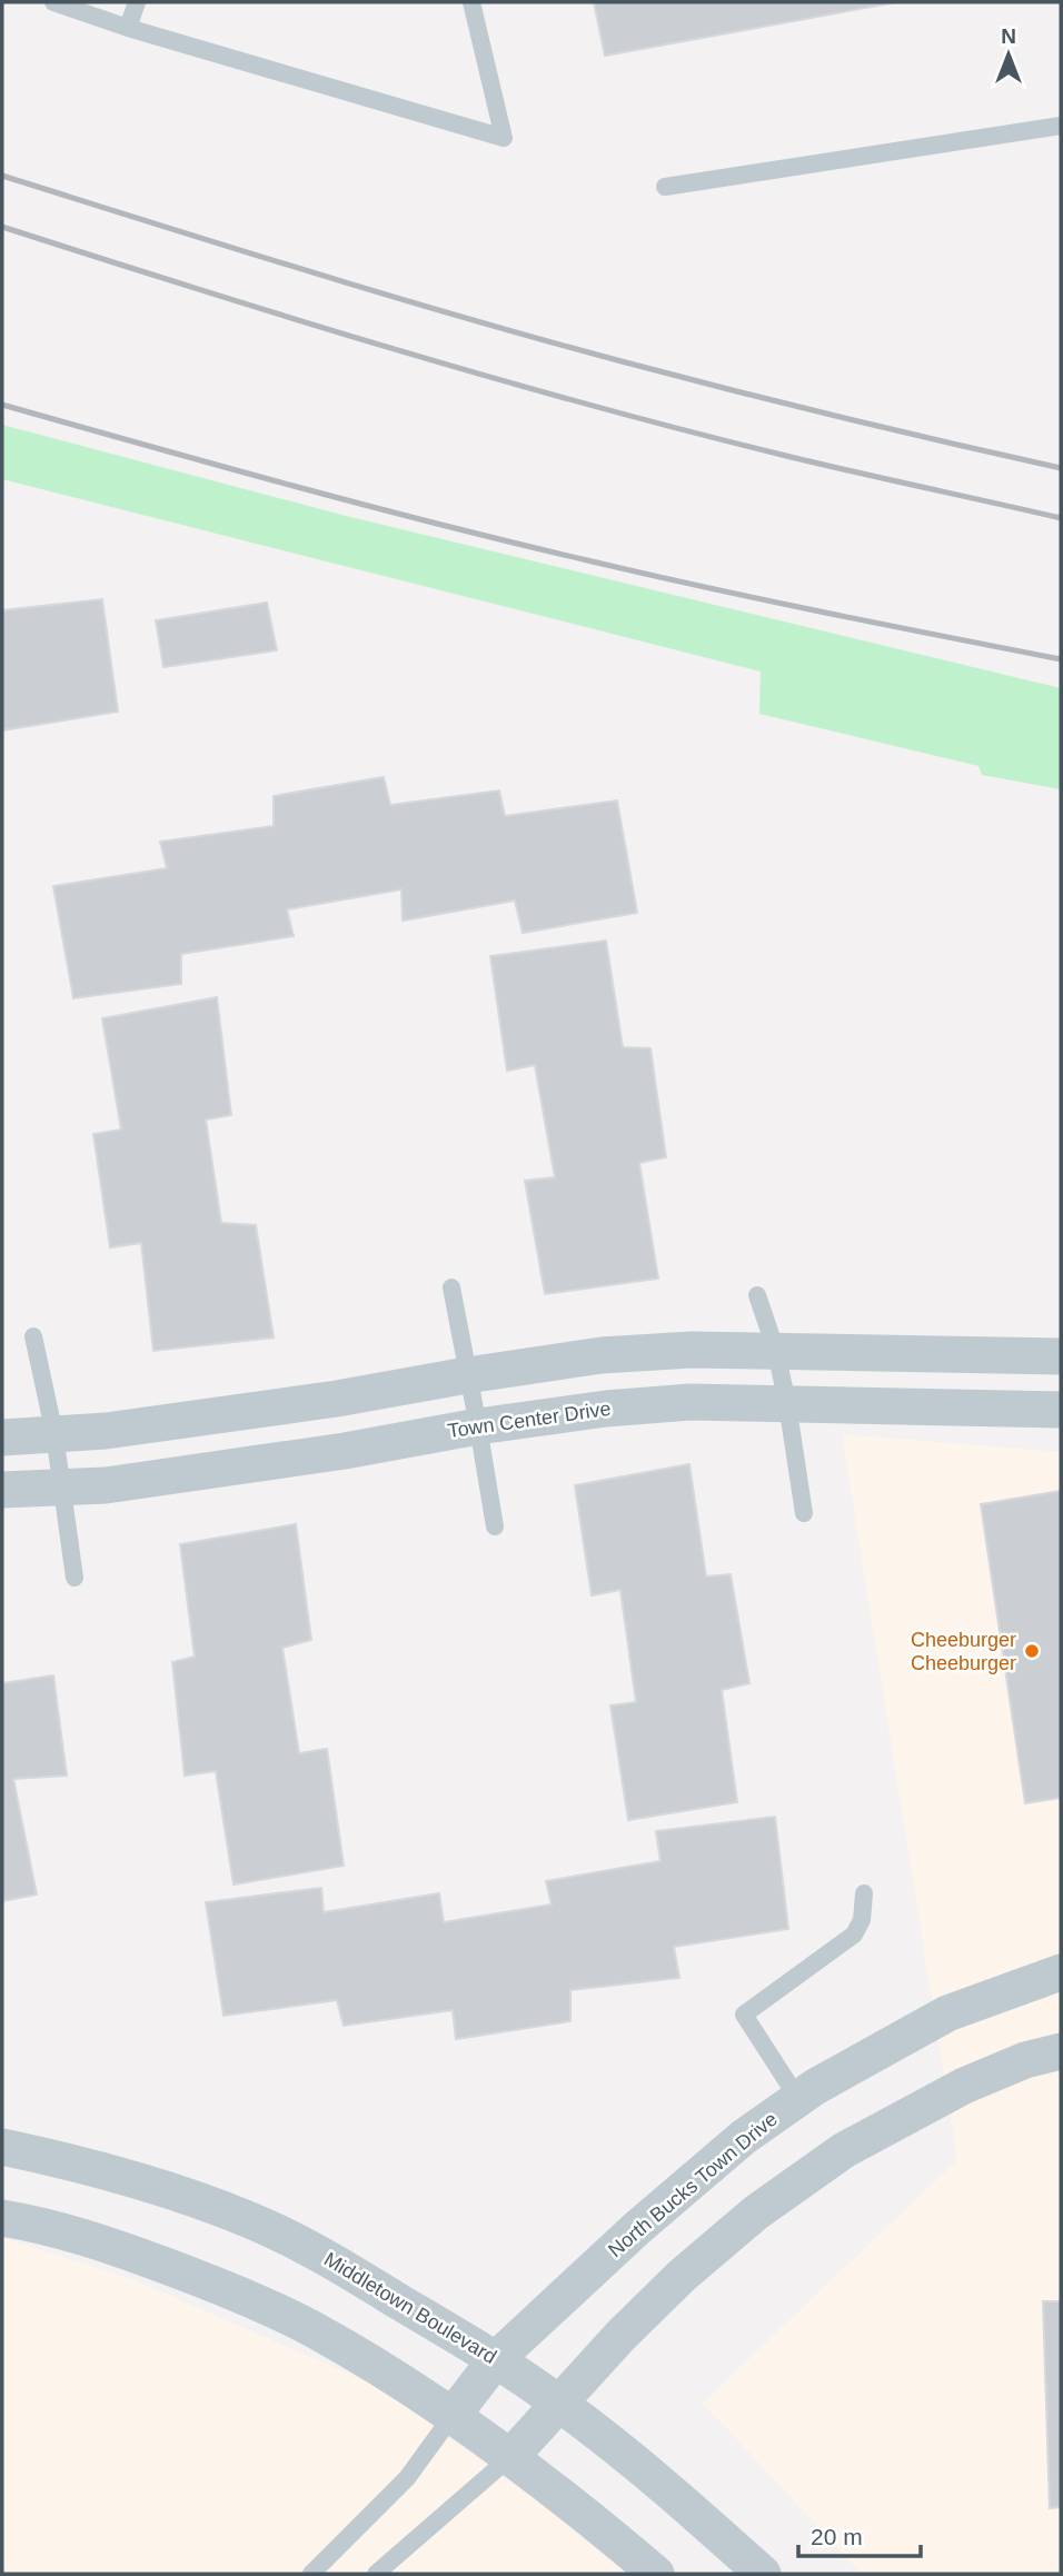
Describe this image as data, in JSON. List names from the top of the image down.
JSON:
{
  "streets": {
    "street": ["Town Center Drive", "North Bucks Town Drive", "Middletown Boulevard"]
  },
  "crossings": [
    ["North Bucks Town Drive", "Middletown Boulevard"]
  ],
  "places": ["Cheeburger Cheeburger"],
  "scale_bar": "20 m",
  "north": "top"
}
